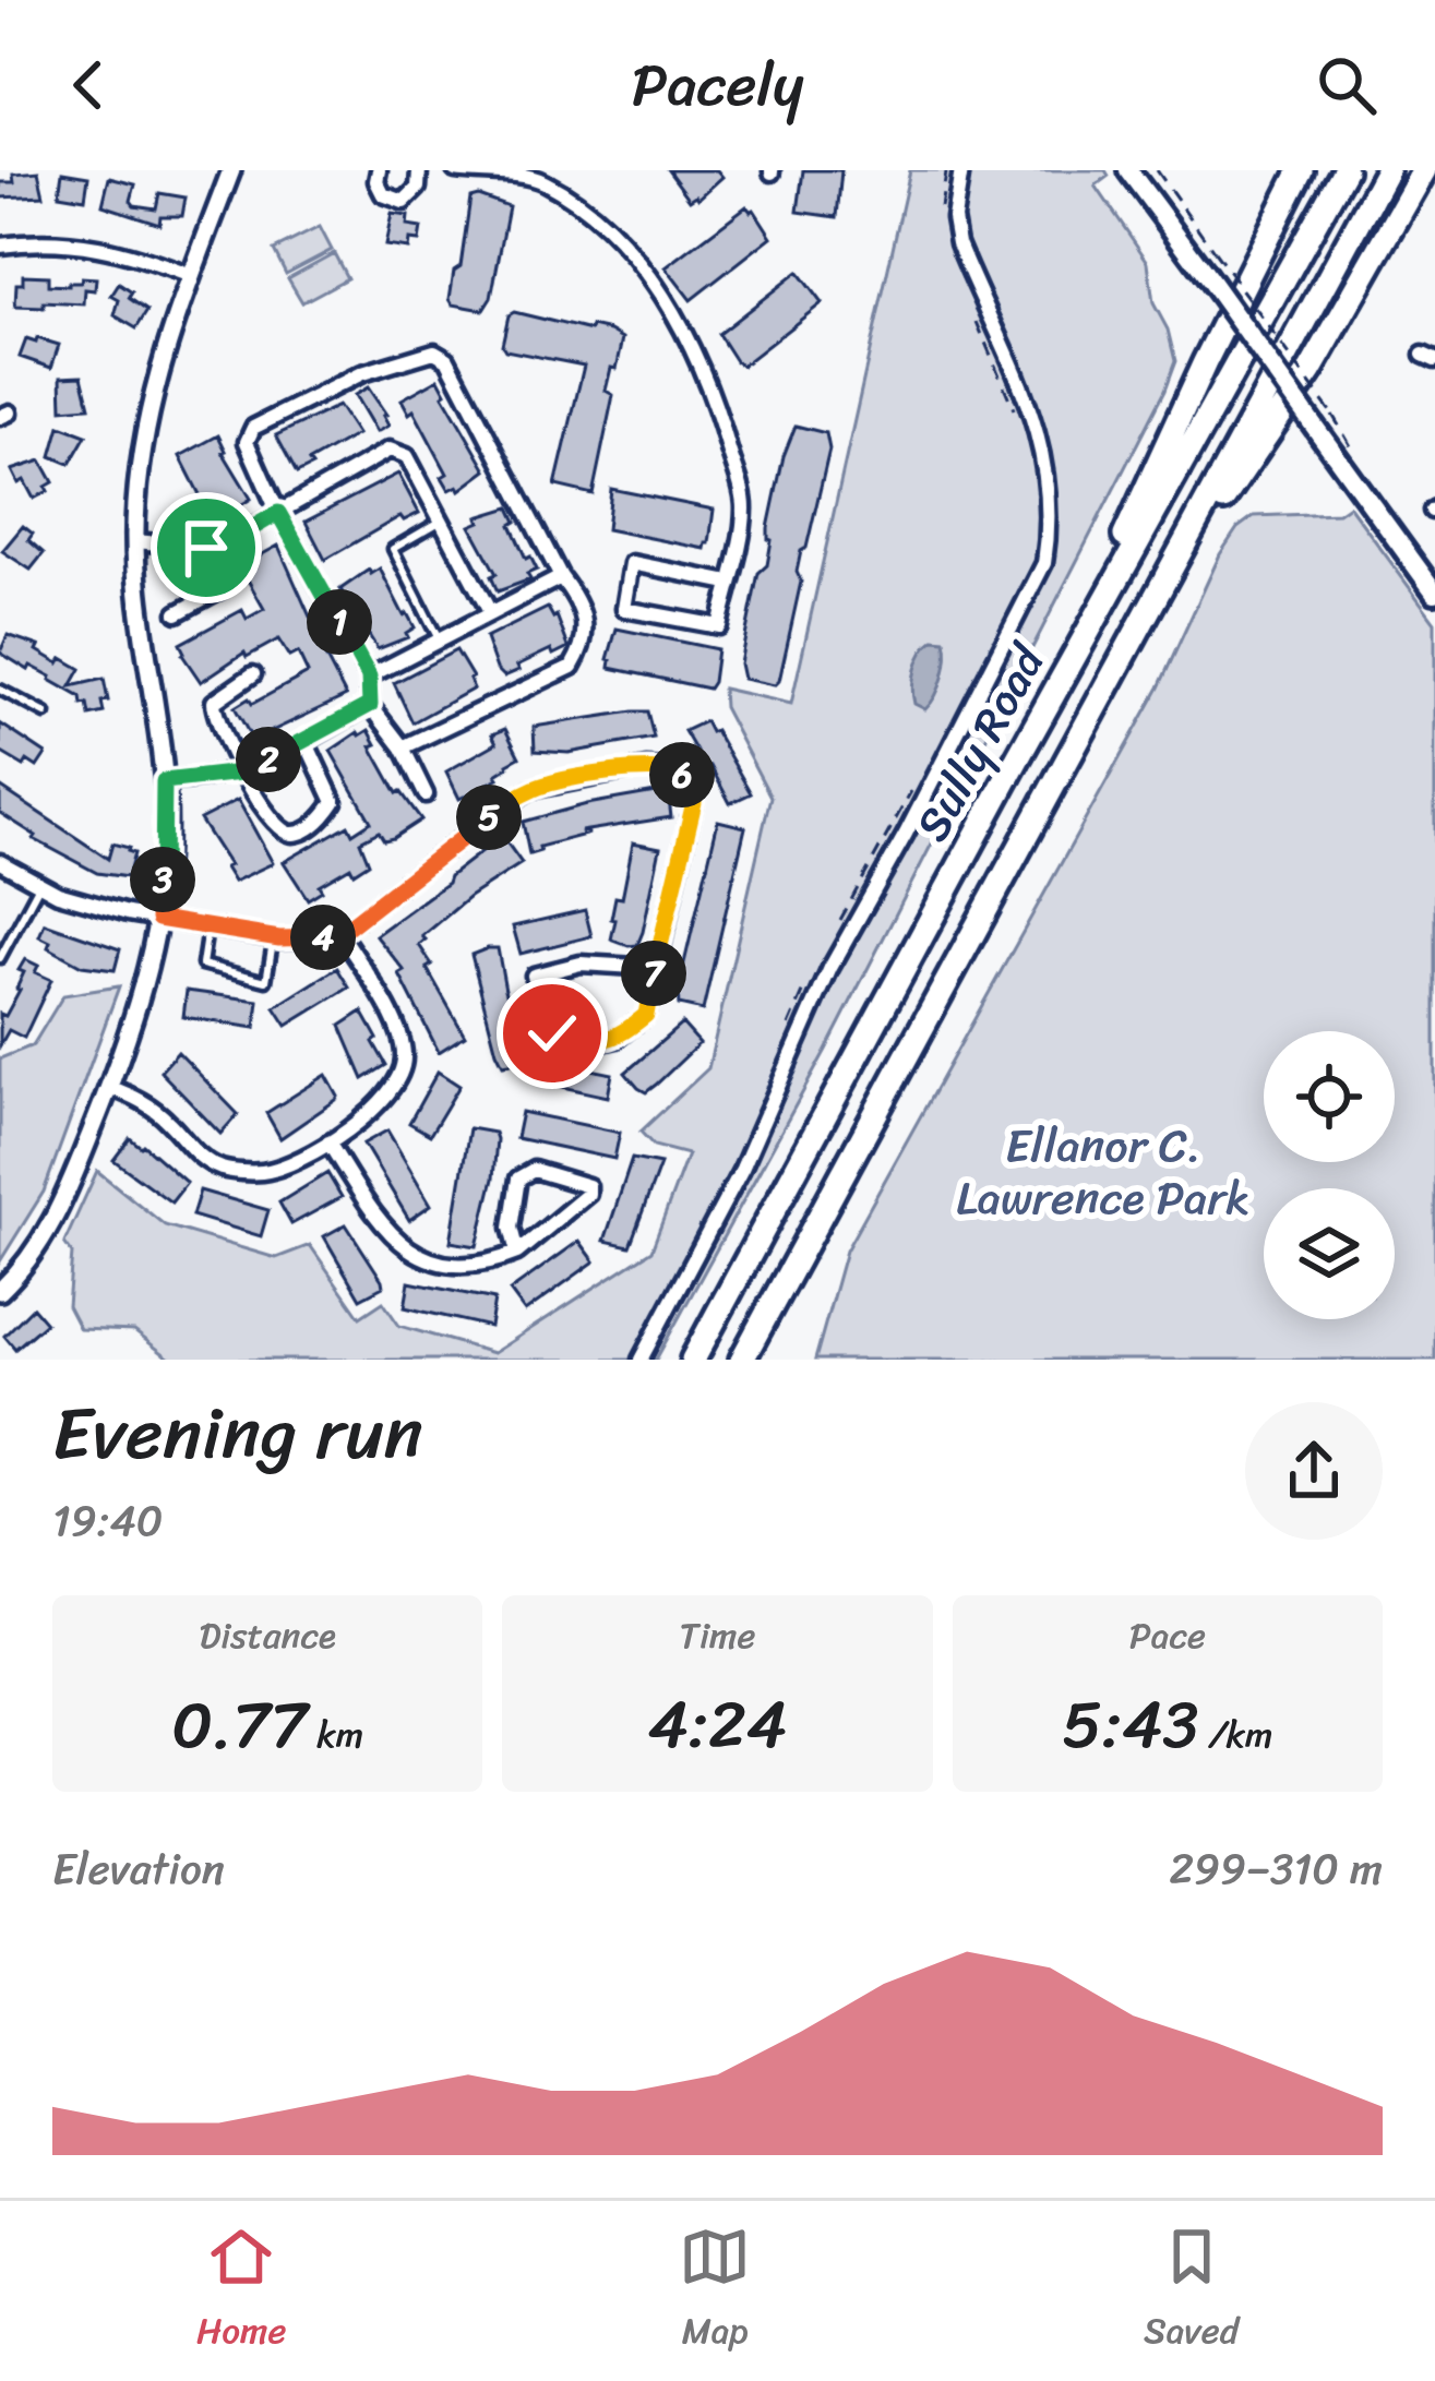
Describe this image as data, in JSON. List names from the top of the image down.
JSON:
{
  "streets": {
    "highway": ["Sully Road"]
  },
  "parks": ["Ellanor C. Lawrence Park"],
  "page": {
    "header": "Pacely",
    "pins": [
      "1",
      "2",
      "6",
      "5",
      "3",
      "4",
      "7"
    ],
    "heading": ["Evening run", "19:40"],
    "stats": [
      ["Distance", "0.77 km"],
      ["Time", "4:24"],
      ["Pace", "5:43 /km"]
    ],
    "chart": ["Elevation", "299–310 m"],
    "tabs": ["Home", "Map", "Saved"]
  }
}
